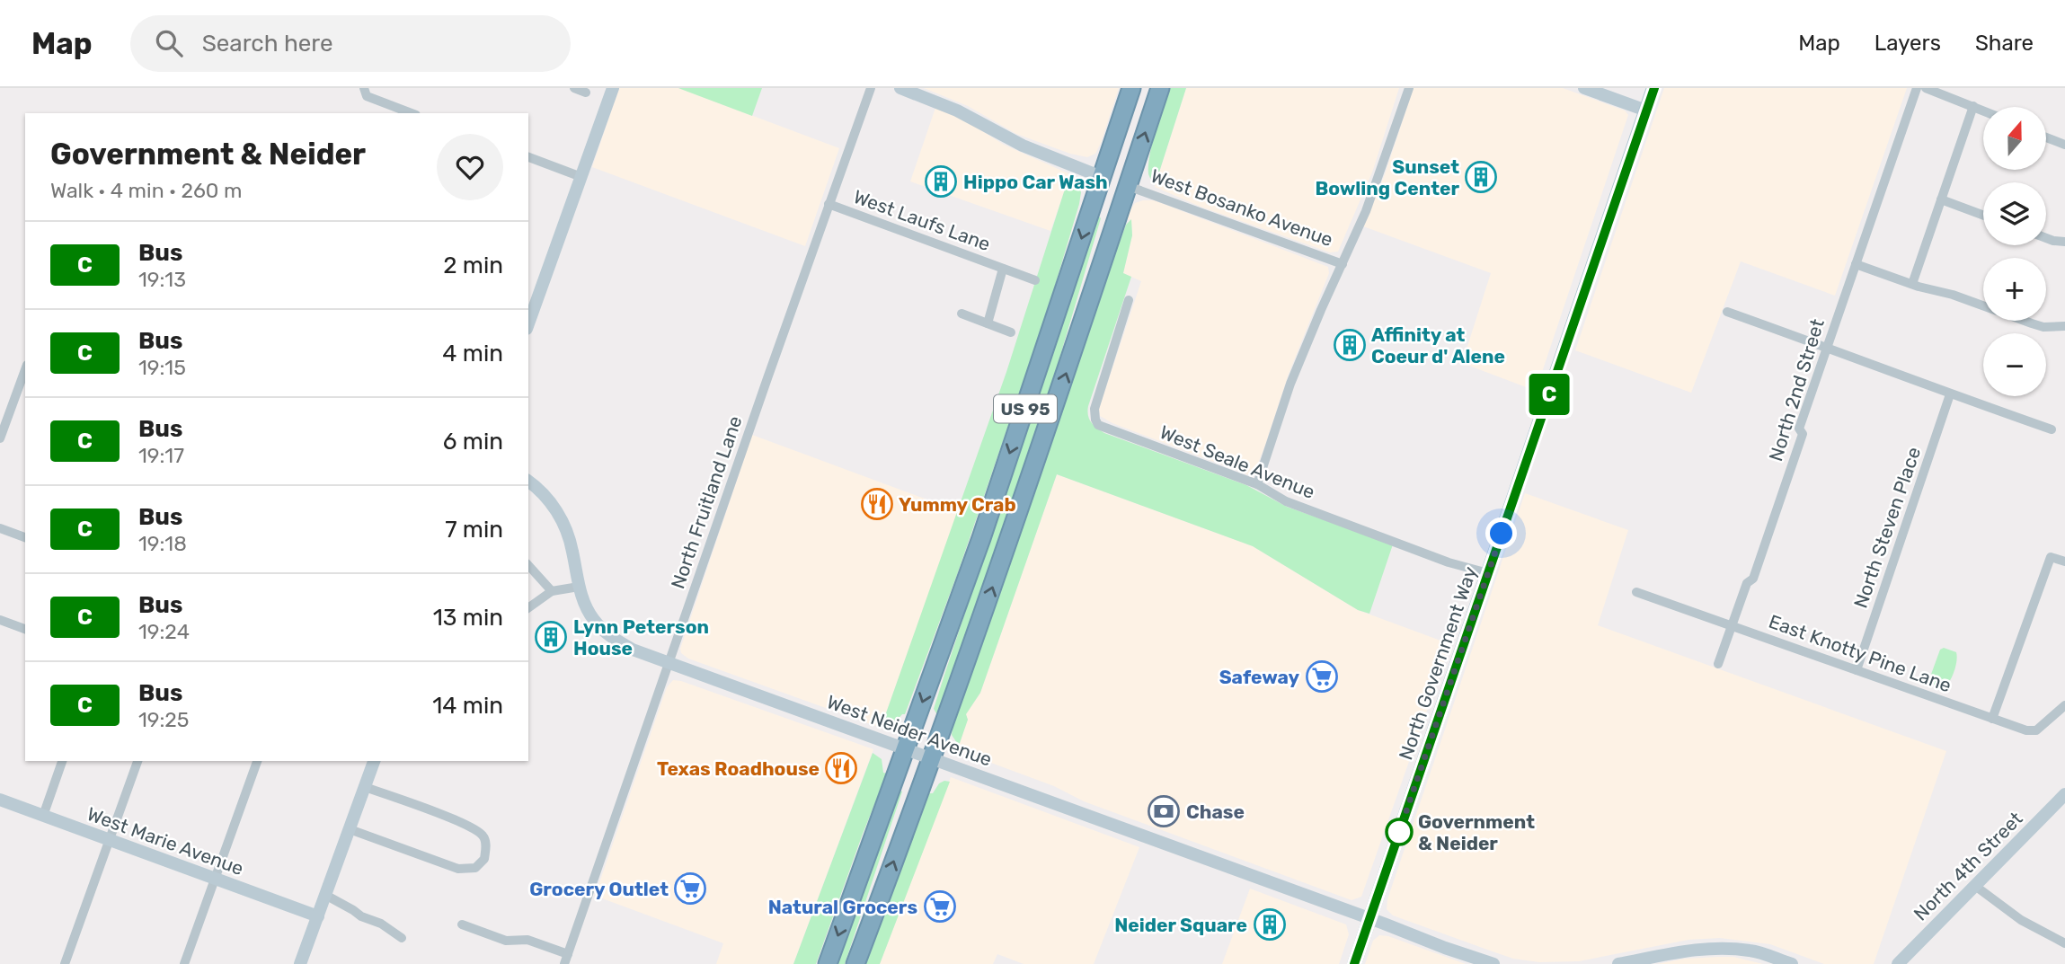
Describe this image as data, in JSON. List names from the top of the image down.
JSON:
{
  "streets": {
    "highway": ["US 95"],
    "main road": ["North Government Way"],
    "street": [
      "West Bosanko Avenue",
      "West Laufs Lane",
      "North 2nd Street",
      "West Seale Avenue",
      "North Fruitland Lane",
      "North Steven Place",
      "East Knotty Pine Lane",
      "West Neider Avenue",
      "West Marie Avenue",
      "North 4th Street"
    ]
  },
  "crossings": [
    ["West Bosanko Avenue", "US 95"],
    ["West Laufs Lane", "North Fruitland Lane"],
    ["North 2nd Street", "East Knotty Pine Lane"],
    ["US 95", "West Neider Avenue"],
    ["West Seale Avenue", "North Government Way"],
    ["North Fruitland Lane", "West Neider Avenue"],
    ["North Steven Place", "East Knotty Pine Lane"],
    ["North Government Way", "West Neider Avenue"]
  ],
  "places": {
    "building": [
      "Sunset Bowling Center",
      "Hippo Car Wash",
      "Affinity at Coeur d' Alene",
      "Lynn Peterson House",
      "Neider Square"
    ],
    "restaurant": ["Yummy Crab", "Texas Roadhouse"],
    "supermarket": ["Safeway", "Grocery Outlet", "Natural Grocers"],
    "bank": ["Chase"],
    "other": ["Government & Neider"]
  },
  "lines": ["bus line C"],
  "north": "top",
  "page": {
    "header": "Map",
    "search": "Search here",
    "nav": ["Map", "Layers", "Share"],
    "on_map": "C",
    "map_buttons": ["+", "−"],
    "heading": ["Government & Neider", "Walk · 4 min · 260 m"],
    "list": [
      {
        "mark": "C",
        "name": "Bus",
        "note": "19:13",
        "value": "2 min"
      },
      {
        "mark": "C",
        "name": "Bus",
        "note": "19:15",
        "value": "4 min"
      },
      {
        "mark": "C",
        "name": "Bus",
        "note": "19:17",
        "value": "6 min"
      },
      {
        "mark": "C",
        "name": "Bus",
        "note": "19:18",
        "value": "7 min"
      },
      {
        "mark": "C",
        "name": "Bus",
        "note": "19:24",
        "value": "13 min"
      },
      {
        "mark": "C",
        "name": "Bus",
        "note": "19:25",
        "value": "14 min"
      }
    ]
  }
}
